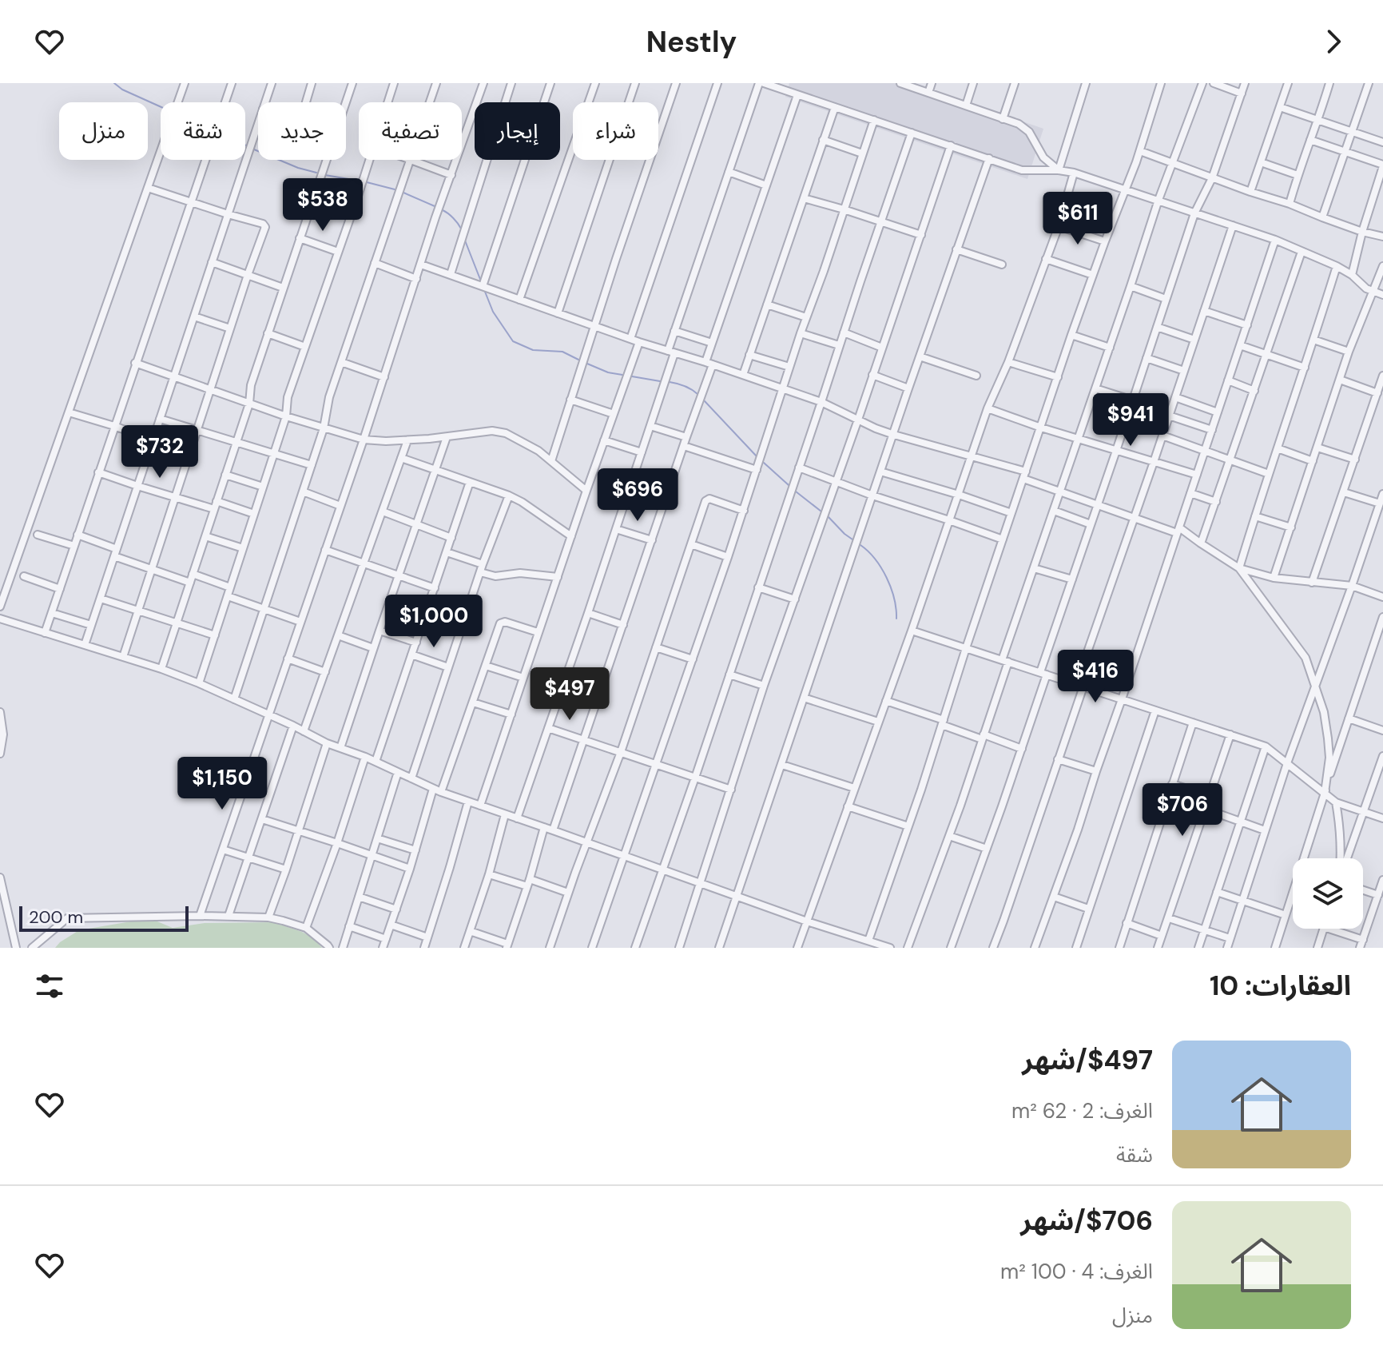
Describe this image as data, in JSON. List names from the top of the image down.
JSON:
{
  "scale_bar": "200 m",
  "page": {
    "header": "Nestly",
    "chip": [
      "شراء",
      "إيجار",
      "تصفية",
      "جديد",
      "شقة",
      "منزل"
    ],
    "price": [
      "$538",
      "$611",
      "$941",
      "$732",
      "$696",
      "$1,000",
      "$416",
      "$497",
      "$1,150",
      "$706"
    ],
    "scale": "200 m",
    "heading": "العقارات: 10",
    "list": [
      {
        "name": "$497/شهر",
        "note": "الغرف: 2 · 62 m² · شقة"
      },
      {
        "name": "$706/شهر",
        "note": "الغرف: 4 · 100 m² · منزل"
      }
    ]
  }
}
